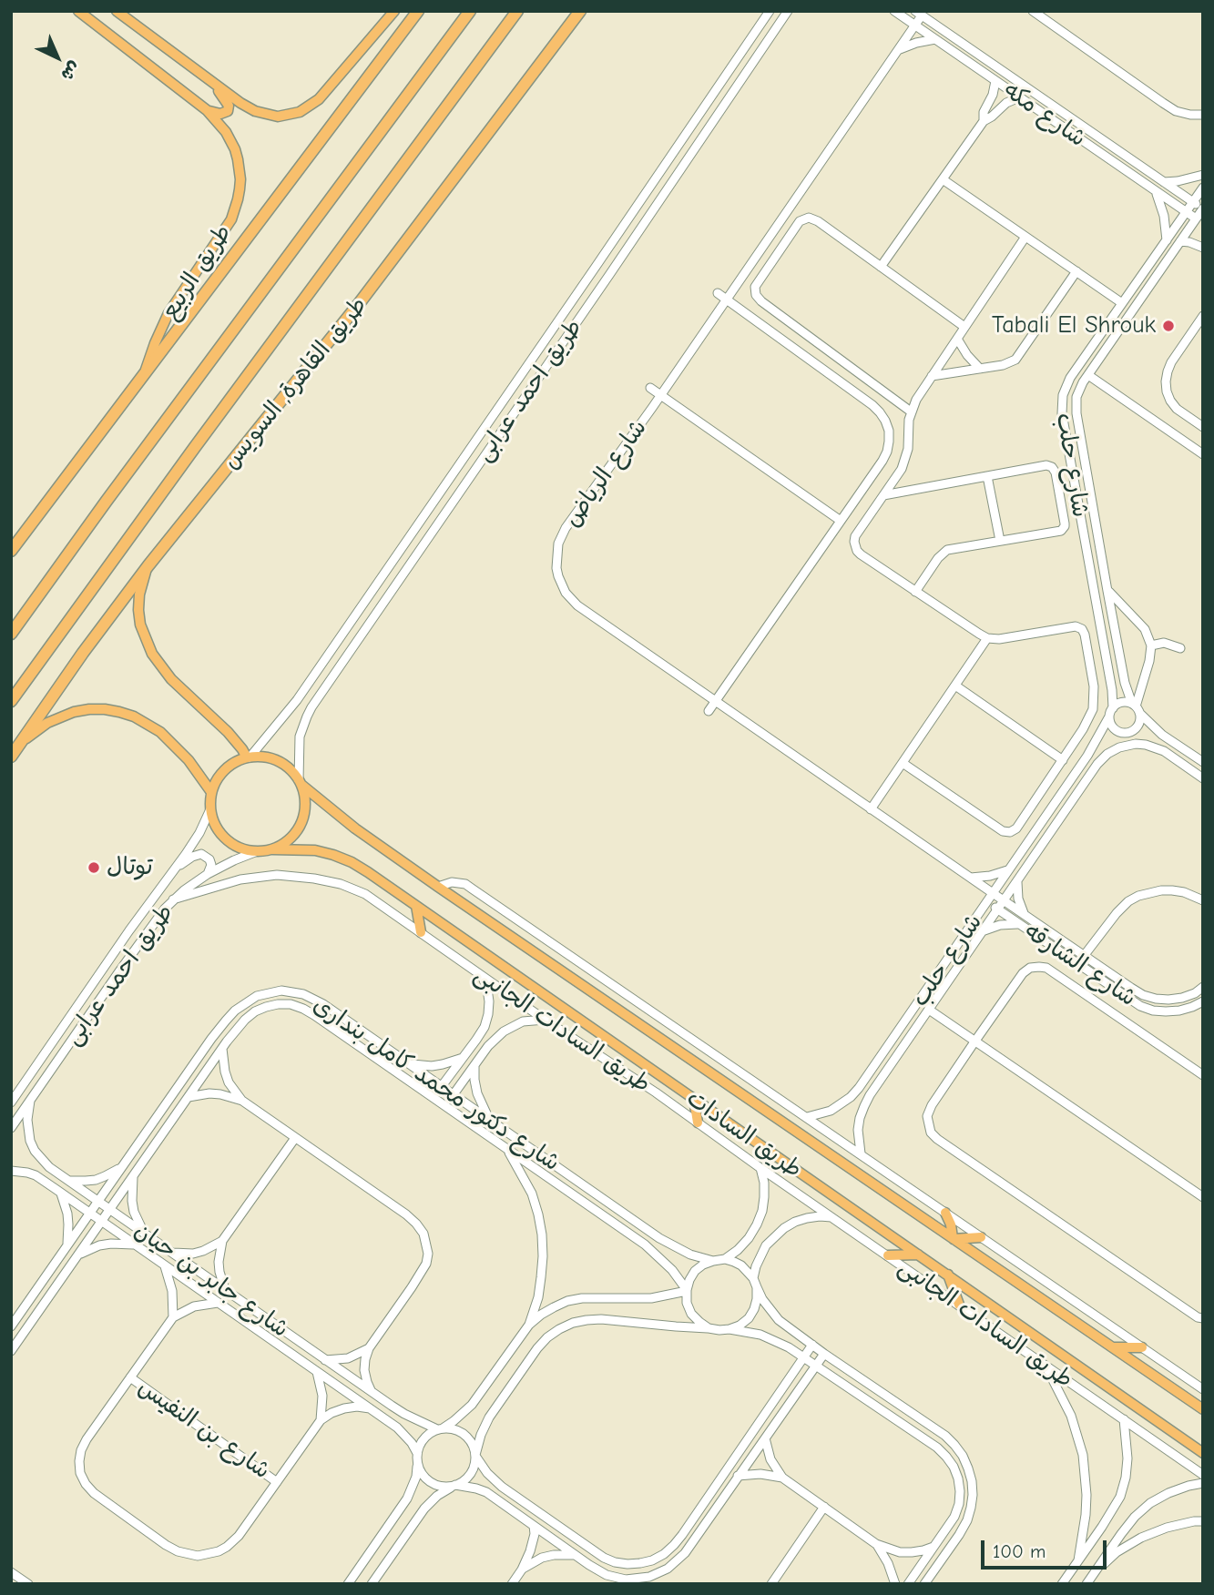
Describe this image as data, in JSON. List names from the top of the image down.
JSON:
{
  "streets": {
    "highway": ["طريق القاهرة, السويس"],
    "main road": ["طريق الربيع", "طريق السادات"],
    "street": [
      "شارع مكه",
      "طريق احمد عرابى",
      "شارع حلب",
      "شارع الرياض",
      "شارع الشارقه",
      "طريق السادات الجانبى",
      "شارع دكتور محمد كامل بندارى",
      "شارع جابر بن حيان",
      "شارع بن النفيس"
    ]
  },
  "crossings": [
    ["شارع مكه", "شارع حلب"],
    ["شارع مكه", "شارع الرياض"],
    ["طريق احمد عرابى", "طريق السادات الجانبى"],
    ["طريق احمد عرابى", "طريق السادات"],
    ["طريق احمد عرابى", "شارع جابر بن حيان"],
    ["شارع حلب", "شارع الرياض"],
    ["شارع حلب", "شارع الشارقه"],
    ["شارع الرياض", "شارع الشارقه"],
    ["شارع دكتور محمد كامل بندارى", "شارع جابر بن حيان"]
  ],
  "places": ["Tabali El Shrouk", "توتال"],
  "scale_bar": "100 m",
  "north": "bottom right"
}
